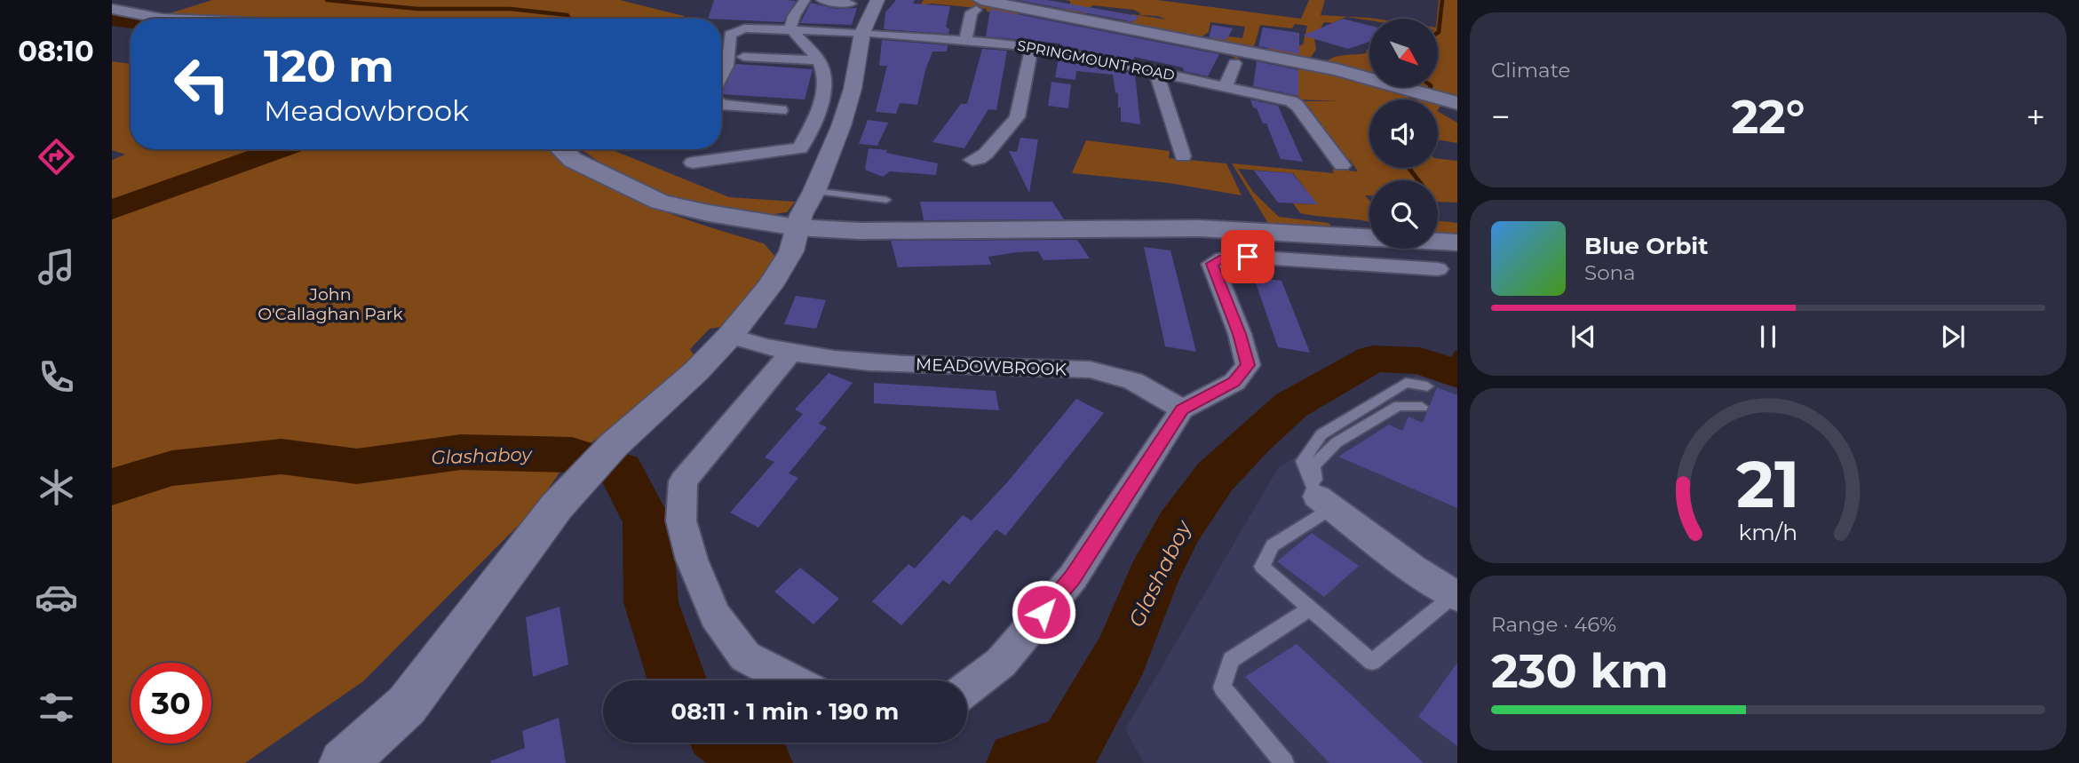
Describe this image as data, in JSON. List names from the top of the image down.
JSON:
{
  "streets": {
    "street": ["SPRINGMOUNT ROAD", "MEADOWBROOK"]
  },
  "water": ["Glashaboy"],
  "parks": ["John O'Callaghan Park"],
  "north": "bottom right",
  "page": {
    "tabs": "08:10",
    "tile": [
      "Climate",
      ["Range · 46%", "230 km"]
    ],
    "turn": ["120 m", "Meadowbrook"],
    "heat": ["−", "22°", "+"],
    "song": ["Blue Orbit", "Sona"],
    "limit": "30",
    "trip": "08:11 · 1 min · 190 m",
    "gauge": ["21", "km/h"]
  }
}
